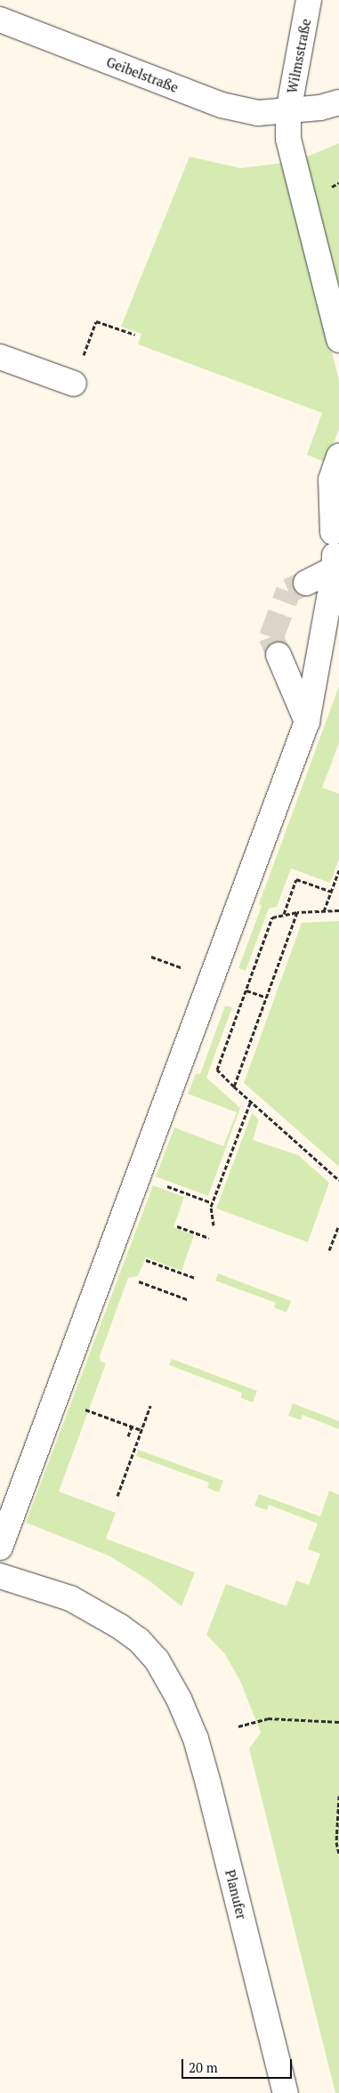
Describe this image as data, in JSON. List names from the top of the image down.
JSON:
{
  "streets": {
    "street": ["Wilmsstraße", "Geibelstraße", "Planufer"]
  },
  "crossings": [
    ["Wilmsstraße", "Geibelstraße"]
  ],
  "scale_bar": "20 m"
}
